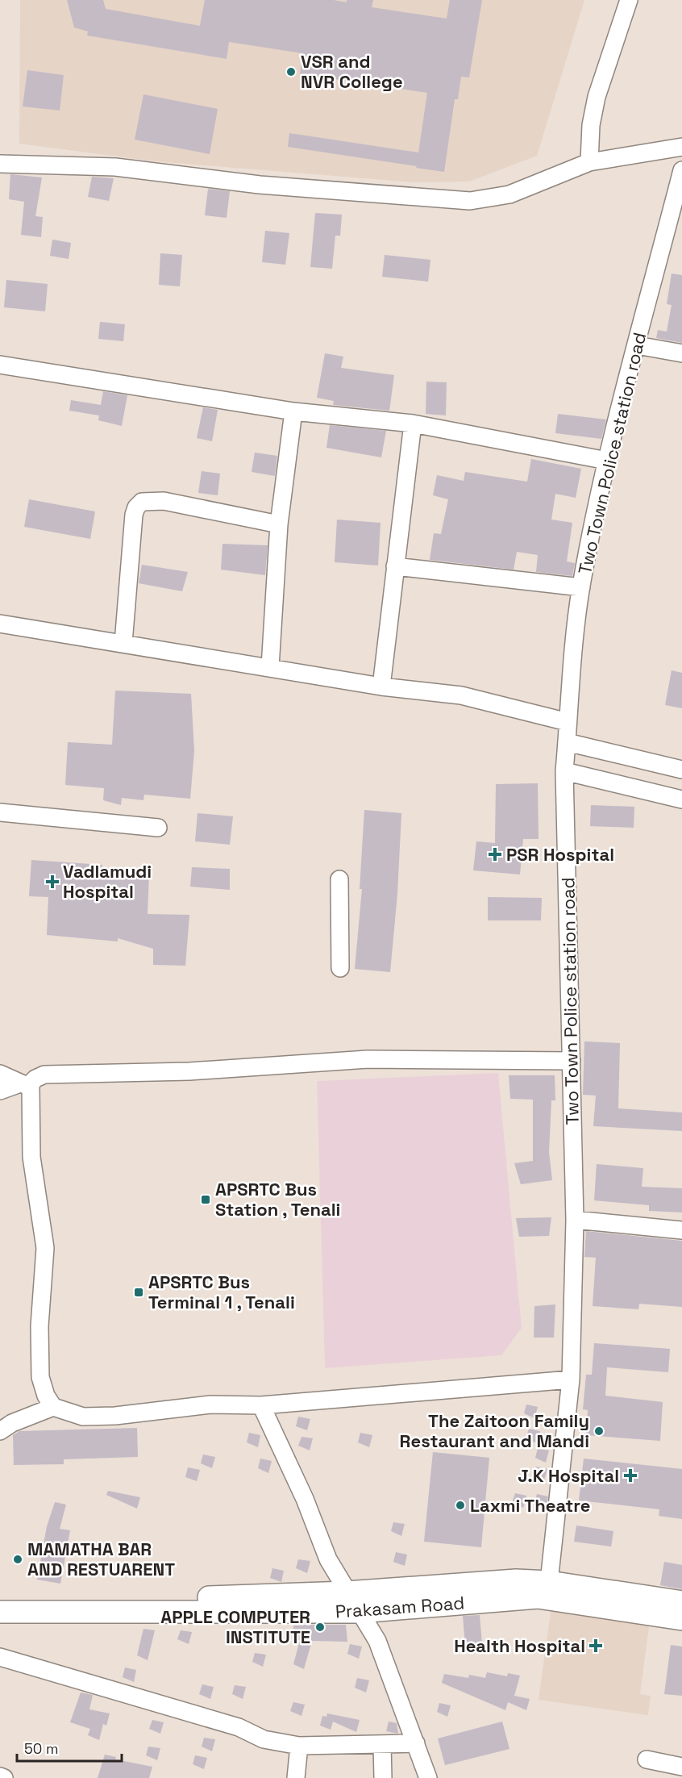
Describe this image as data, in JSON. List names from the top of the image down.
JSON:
{
  "streets": {
    "main road": ["Prakasam Road"],
    "street": ["Two Town Police station road"]
  },
  "crossings": [
    ["Two Town Police station road", "Prakasam Road"]
  ],
  "places": {
    "other": [
      "VSR and NVR College",
      "The Zaitoon Family Restaurant and Mandi",
      "Laxmi Theatre",
      "MAMATHA BAR AND RESTUARENT",
      "APPLE COMPUTER INSTITUTE"
    ],
    "health": [
      "PSR Hospital",
      "Vadlamudi Hospital",
      "J.K Hospital",
      "Health Hospital"
    ],
    "transit": ["APSRTC Bus Station , Tenali", "APSRTC Bus Terminal 1 , Tenali"]
  },
  "scale_bar": "50 m"
}
